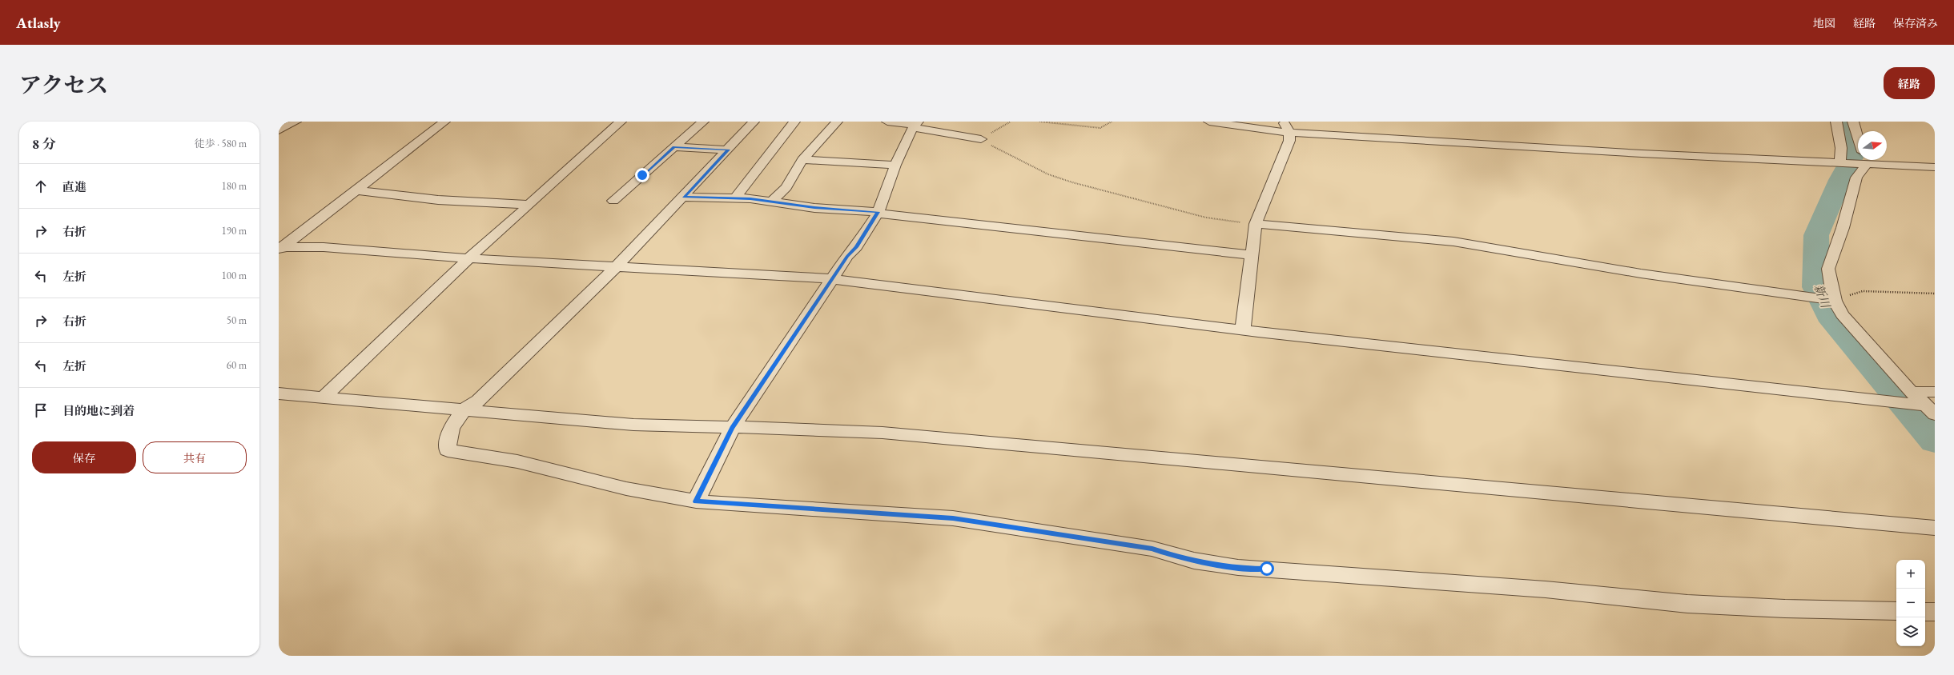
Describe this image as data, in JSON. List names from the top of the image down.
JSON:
{
  "water": ["新川"],
  "north": "right",
  "page": {
    "header": "Atlasly",
    "nav": ["地図", "経路", "保存済み"],
    "title": "アクセス",
    "buttons": [
      "経路",
      ["保存", "共有"]
    ],
    "heading": ["8 分", "徒歩 · 580 m"],
    "list": [
      ["直進", "180 m"],
      ["右折", "190 m"],
      ["左折", "100 m"],
      ["右折", "50 m"],
      ["左折", "60 m"],
      "目的地に到着"
    ],
    "map_buttons": ["+", "−"]
  }
}
